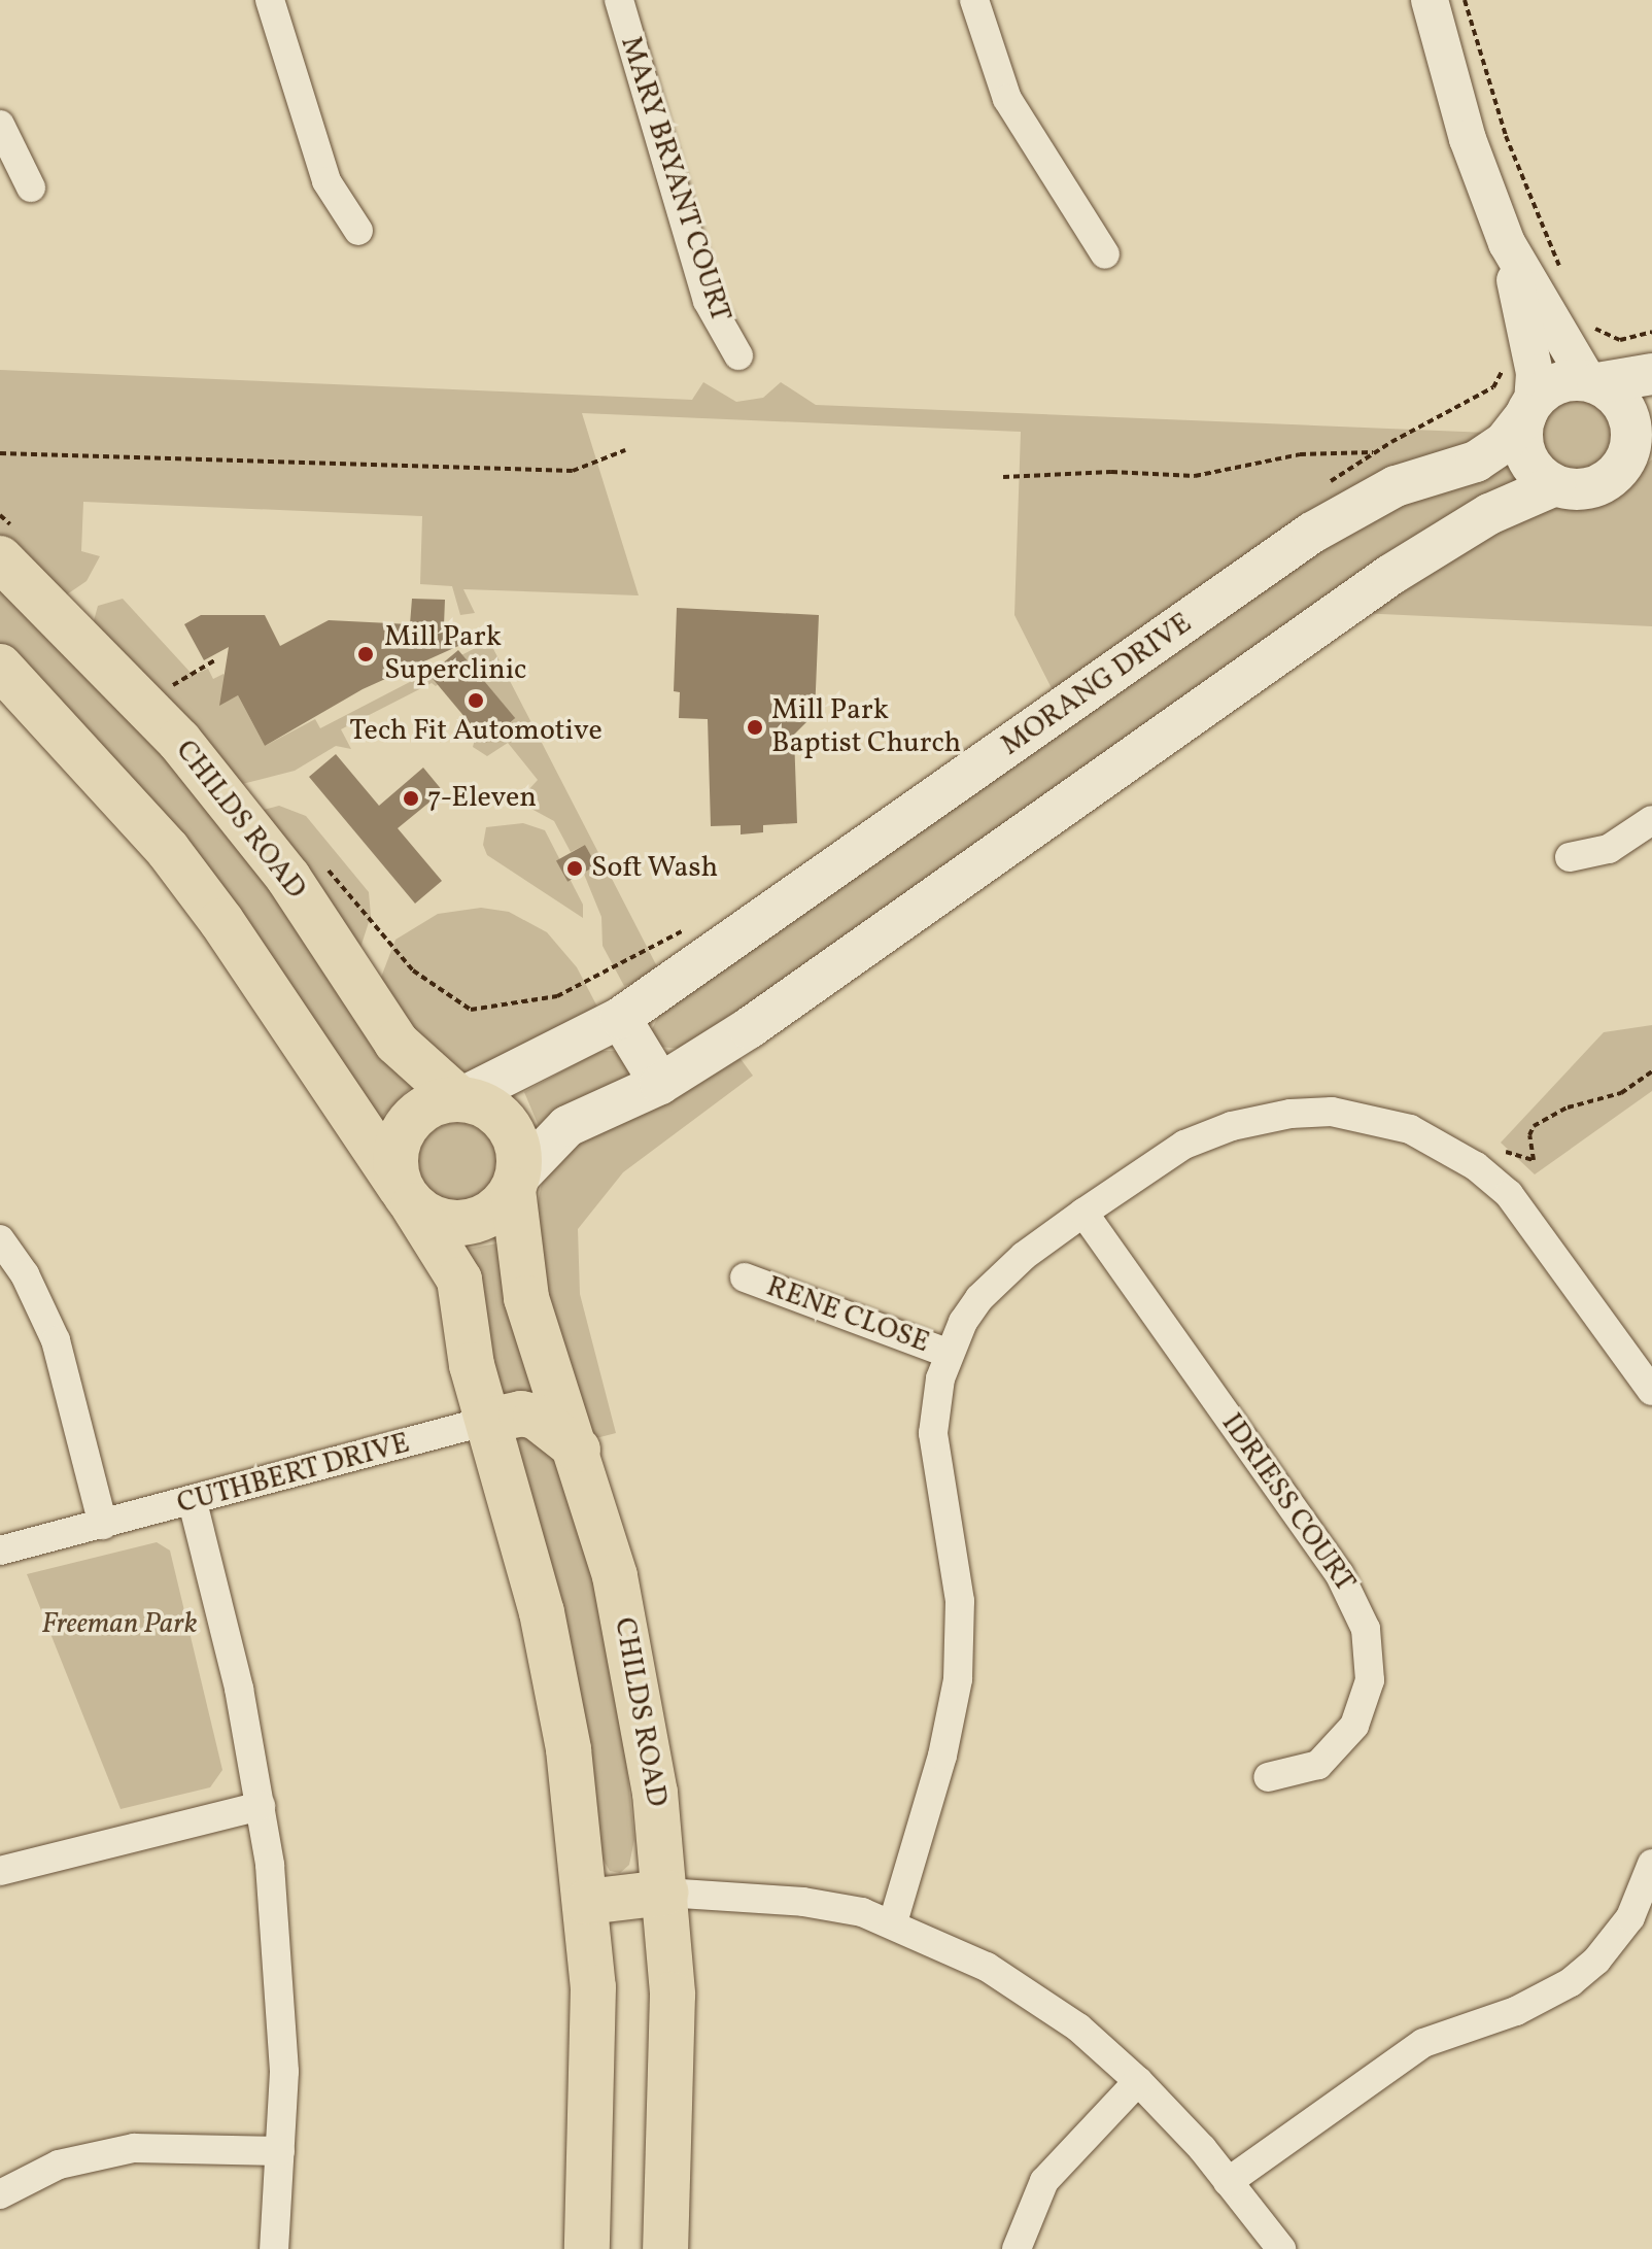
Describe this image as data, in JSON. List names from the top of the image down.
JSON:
{
  "streets": {
    "main road": ["MORANG DRIVE", "CHILDS ROAD", "CUTHBERT DRIVE"],
    "street": ["MARY BRYANT COURT", "RENE CLOSE", "IDRIESS COURT"]
  },
  "crossings": [
    ["MORANG DRIVE", "CHILDS ROAD"],
    ["CHILDS ROAD", "CUTHBERT DRIVE"]
  ],
  "parks": ["Freeman Park"],
  "places": [
    "Mill Park Superclinic",
    "Tech Fit Automotive",
    "Mill Park Baptist Church",
    "7-Eleven",
    "Soft Wash"
  ]
}
